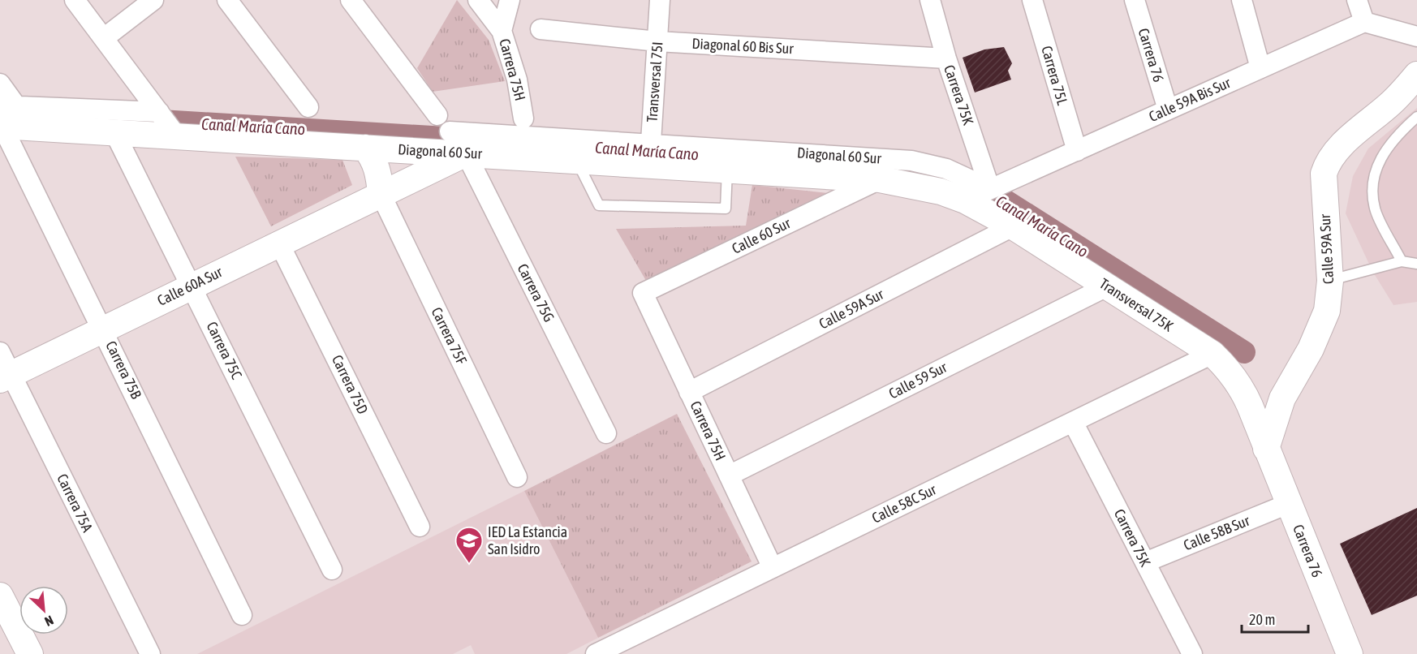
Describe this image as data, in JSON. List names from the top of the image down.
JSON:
{
  "streets": {
    "street": [
      "Diagonal 60 Bis Sur",
      "Carrera 76",
      "Carrera 75H",
      "Carrera 75L",
      "Transversal 75I",
      "Carrera 75K",
      "Calle 59A Bis Sur",
      "Diagonal 60 Sur",
      "Calle 60 Sur",
      "Calle 59A Sur",
      "Calle 60A Sur",
      "Carrera 75G",
      "Transversal 75K",
      "Carrera 75F",
      "Carrera 75C",
      "Carrera 75B",
      "Calle 59 Sur",
      "Carrera 75D",
      "Carrera 75A",
      "Calle 58C Sur",
      "Calle 58B Sur"
    ]
  },
  "crossings": [
    ["Diagonal 60 Bis Sur", "Transversal 75I"],
    ["Diagonal 60 Bis Sur", "Carrera 75K"],
    ["Carrera 76", "Calle 59A Bis Sur"],
    ["Carrera 76", "Calle 59A Sur"],
    ["Carrera 76", "Transversal 75K"],
    ["Carrera 76", "Calle 58B Sur"],
    ["Carrera 75H", "Calle 60 Sur"],
    ["Carrera 75H", "Calle 59A Sur"],
    ["Carrera 75H", "Calle 59 Sur"],
    ["Carrera 75H", "Calle 58C Sur"],
    ["Carrera 75L", "Calle 59A Bis Sur"],
    ["Transversal 75I", "Diagonal 60 Sur"],
    ["Carrera 75K", "Calle 59A Bis Sur"],
    ["Carrera 75K", "Diagonal 60 Sur"],
    ["Carrera 75K", "Calle 58C Sur"],
    ["Carrera 75K", "Calle 58B Sur"],
    ["Calle 59A Bis Sur", "Diagonal 60 Sur"],
    ["Calle 59A Bis Sur", "Transversal 75K"],
    ["Diagonal 60 Sur", "Calle 60 Sur"],
    ["Diagonal 60 Sur", "Calle 60A Sur"],
    ["Diagonal 60 Sur", "Carrera 75G"],
    ["Diagonal 60 Sur", "Transversal 75K"],
    ["Diagonal 60 Sur", "Carrera 75C"],
    ["Diagonal 60 Sur", "Carrera 75B"],
    ["Calle 60 Sur", "Transversal 75K"],
    ["Calle 59A Sur", "Transversal 75K"],
    ["Calle 60A Sur", "Carrera 75G"],
    ["Calle 60A Sur", "Carrera 75F"],
    ["Calle 60A Sur", "Carrera 75C"],
    ["Calle 60A Sur", "Carrera 75B"],
    ["Calle 60A Sur", "Carrera 75D"],
    ["Calle 60A Sur", "Carrera 75A"],
    ["Transversal 75K", "Calle 59 Sur"],
    ["Transversal 75K", "Calle 58C Sur"]
  ],
  "water": ["Canal María Cano"],
  "places": {
    "school or university": ["IED La Estancia San Isidro"]
  },
  "scale_bar": "20 m",
  "north": "bottom right"
}
